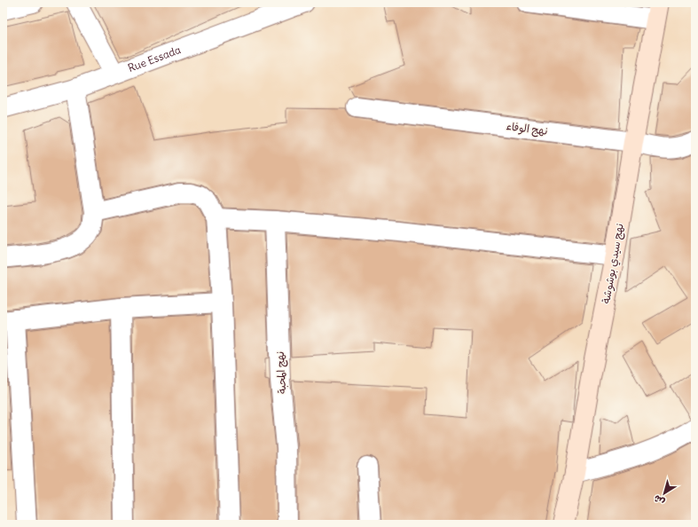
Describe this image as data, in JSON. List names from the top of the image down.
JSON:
{
  "streets": {
    "street": [
      "Rue Essada",
      "نهج الوفاء",
      "نهج سيدي بوشوشة",
      "نهج المحبة"
    ]
  },
  "crossings": [
    ["نهج الوفاء", "نهج سيدي بوشوشة"]
  ],
  "north": "bottom left"
}
